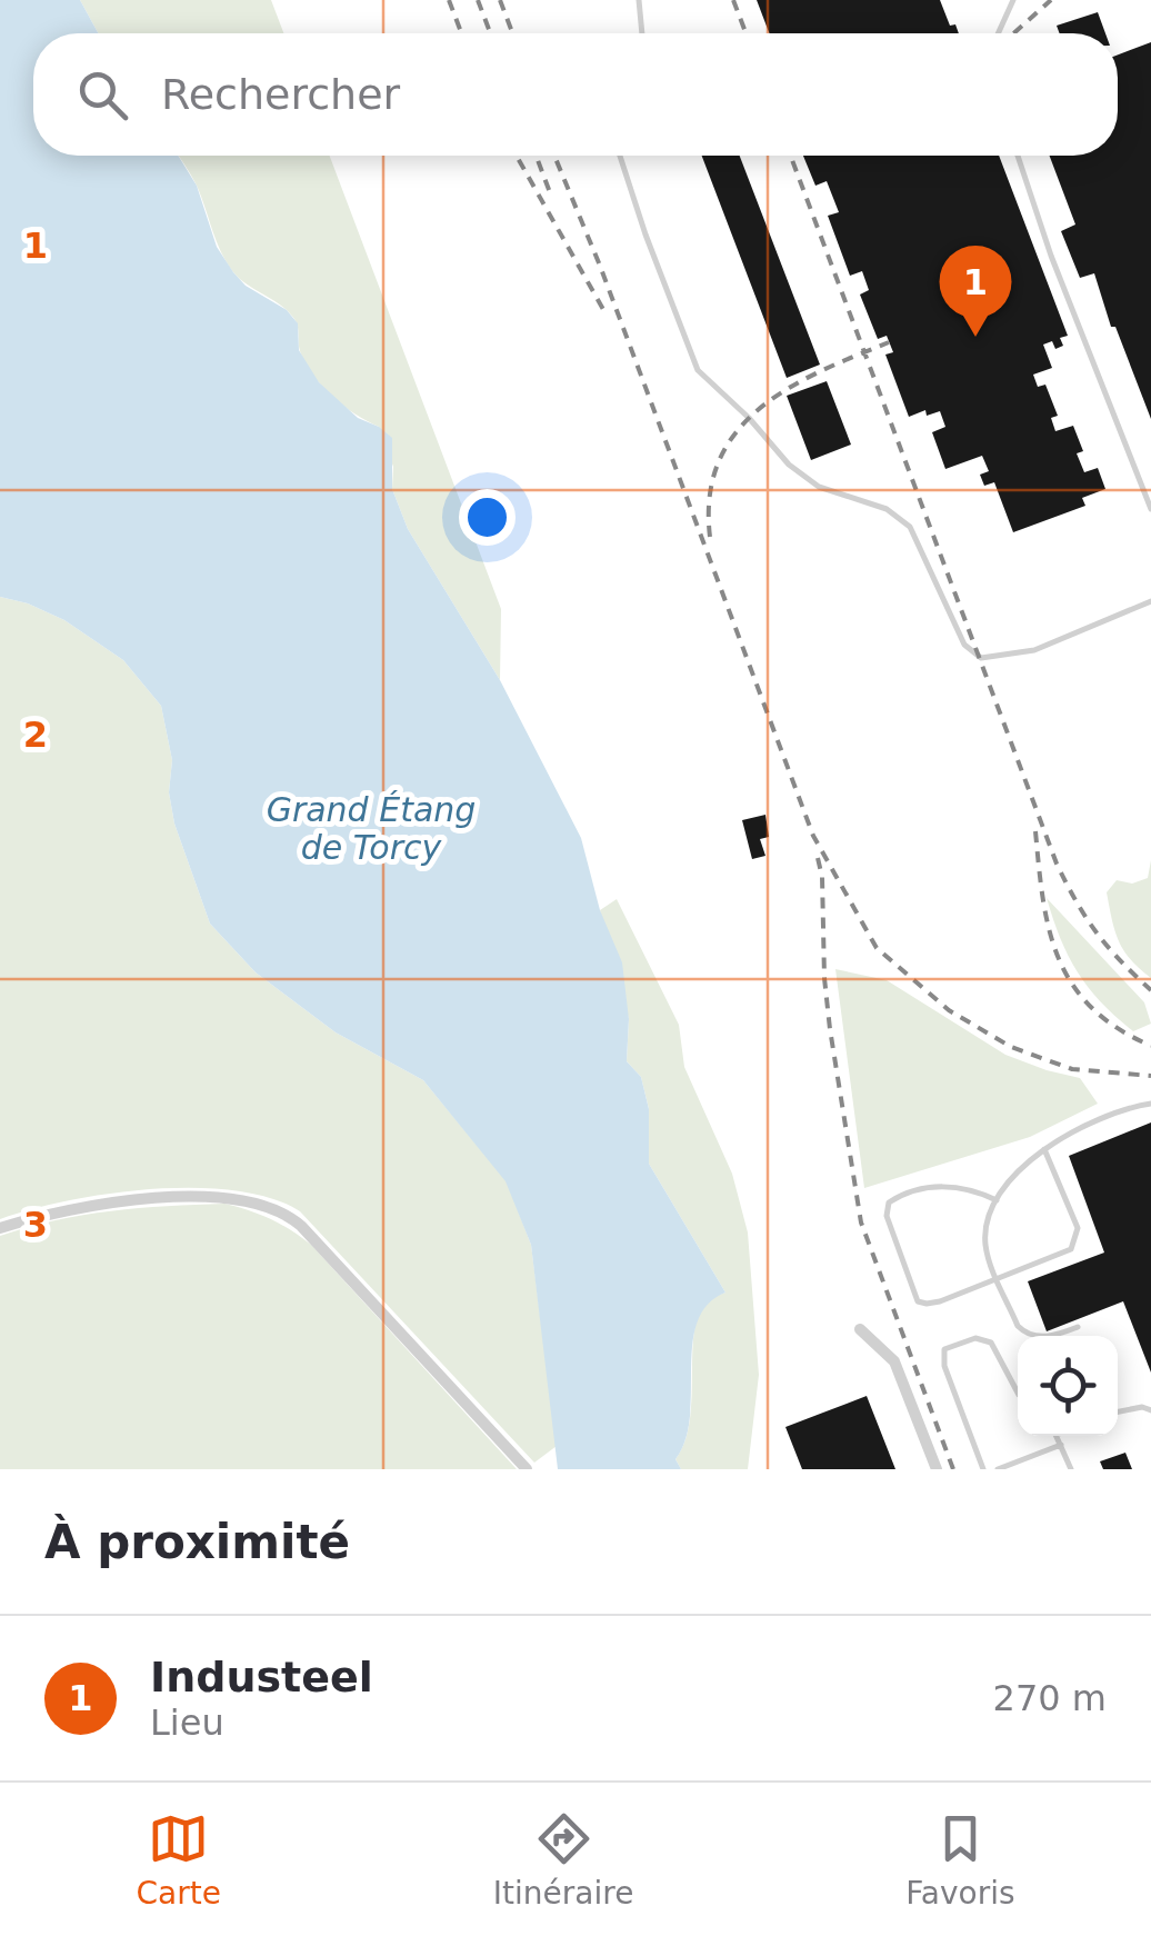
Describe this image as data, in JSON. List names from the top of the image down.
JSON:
{
  "water": ["Grand Étang de Torcy"],
  "page": {
    "search": "Rechercher",
    "pins": "1",
    "heading": "À proximité",
    "list": [
      {
        "mark": "1",
        "name": "Industeel",
        "note": "Lieu",
        "value": "270 m"
      }
    ],
    "nav": ["Carte", "Itinéraire", "Favoris"]
  },
  "grid": {
    "rows": ["1", "2", "3"]
  }
}
